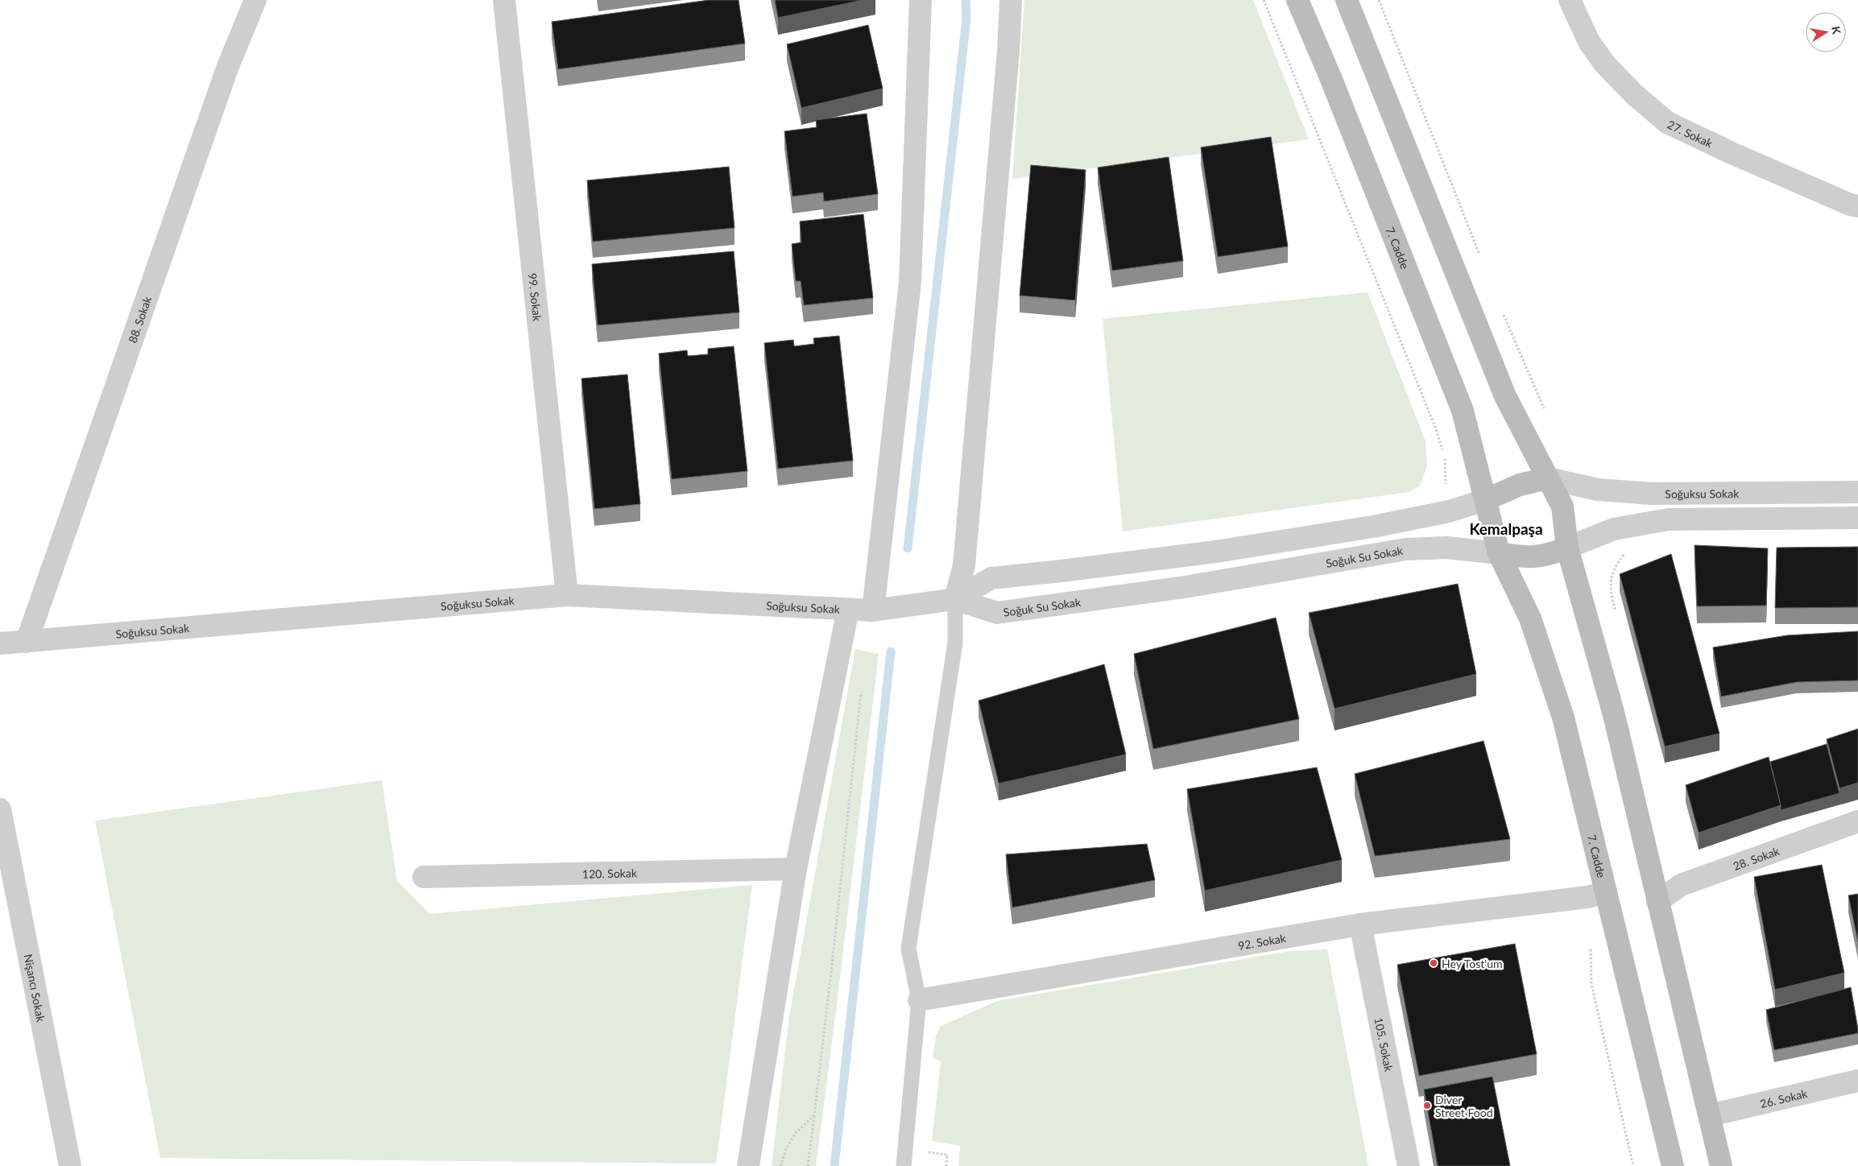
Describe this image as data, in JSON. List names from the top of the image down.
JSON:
{
  "streets": {
    "main road": ["7. Cadde"],
    "street": [
      "27. Sokak",
      "99. Sokak",
      "88. Sokak",
      "Soğuksu Sokak",
      "Soğuk Su Sokak",
      "28. Sokak",
      "120. Sokak",
      "92. Sokak",
      "Nişancı Sokak",
      "105. Sokak",
      "26. Sokak"
    ]
  },
  "crossings": [
    ["7. Cadde", "Soğuksu Sokak"],
    ["7. Cadde", "Soğuk Su Sokak"],
    ["7. Cadde", "92. Sokak"],
    ["99. Sokak", "Soğuksu Sokak"],
    ["88. Sokak", "Soğuksu Sokak"],
    ["Soğuksu Sokak", "Soğuk Su Sokak"],
    ["92. Sokak", "105. Sokak"]
  ],
  "districts": ["Kemalpaşa"],
  "places": ["Hey Tost'um", "Diver Street Food"],
  "north": "right"
}
